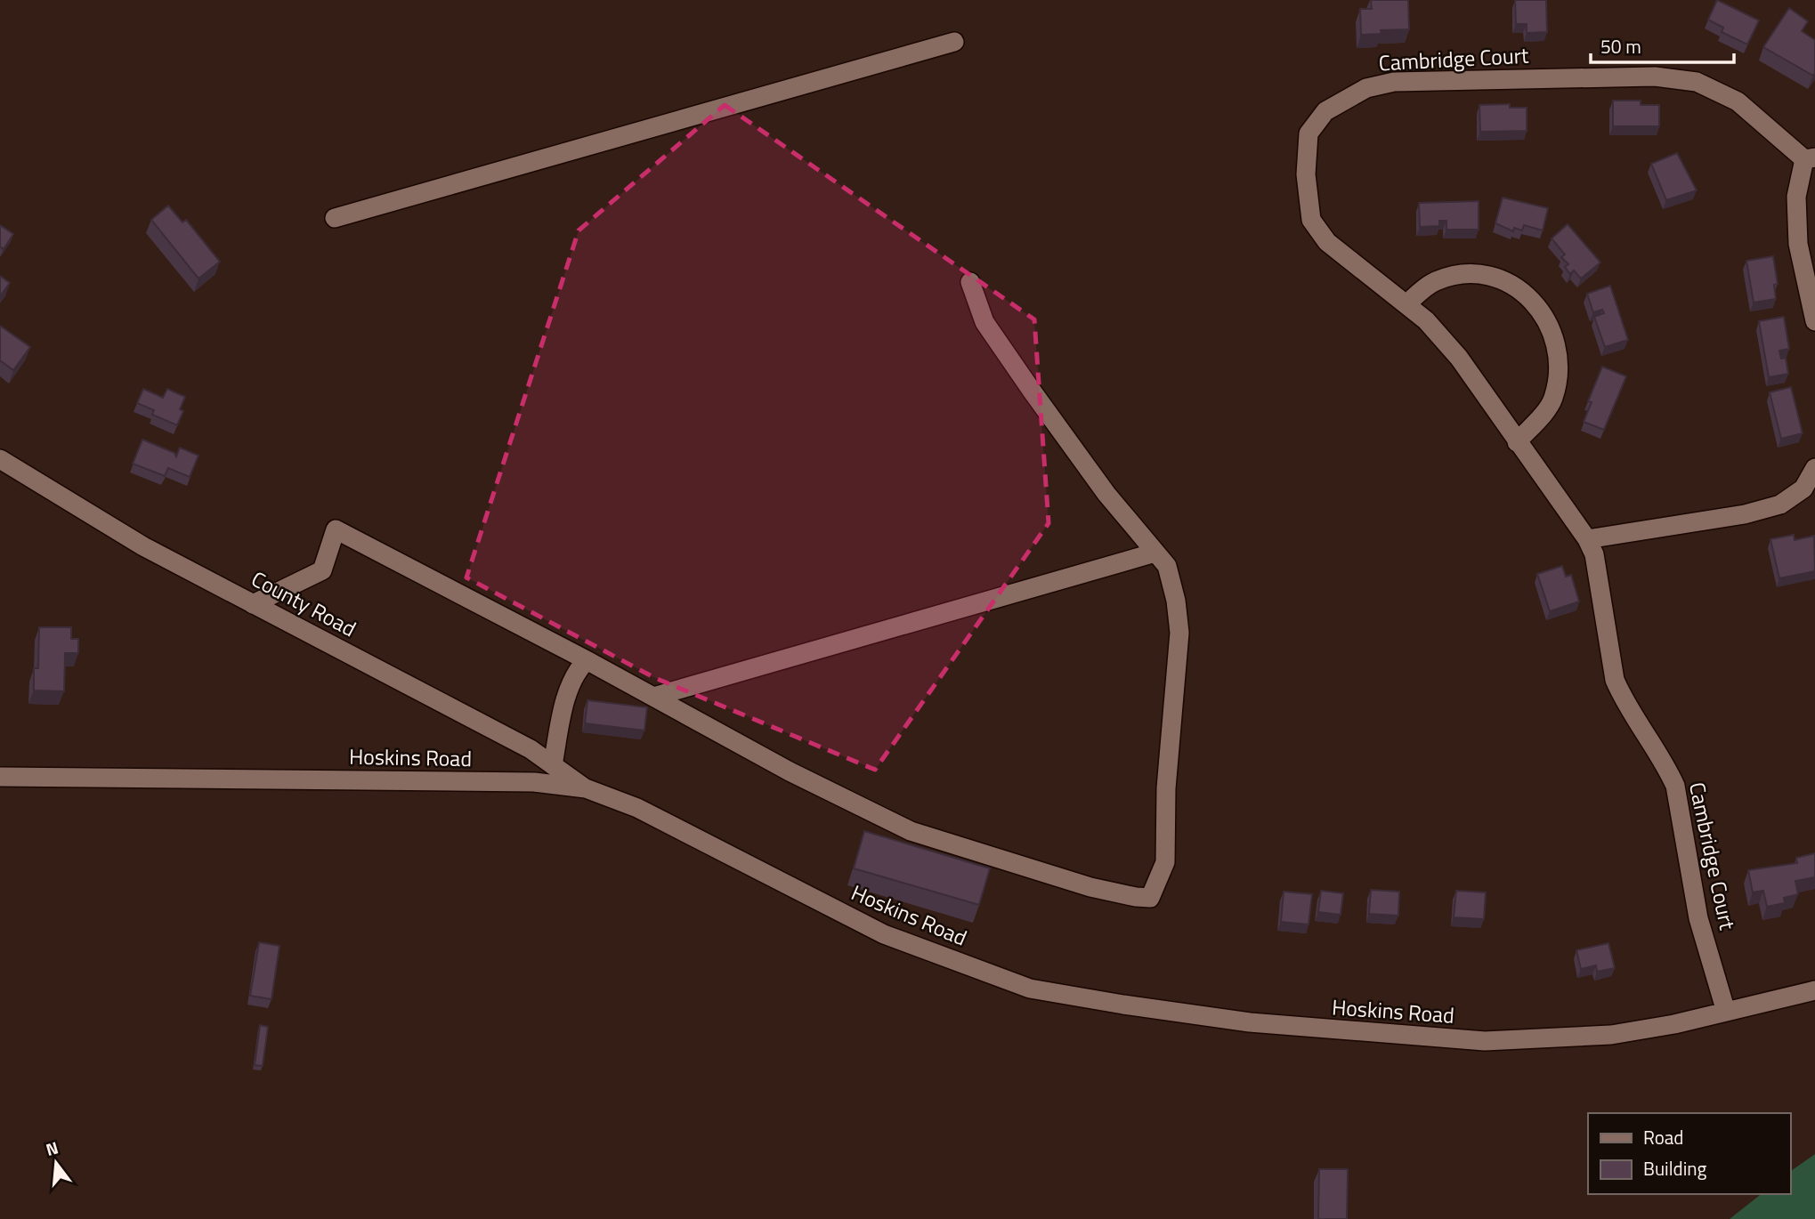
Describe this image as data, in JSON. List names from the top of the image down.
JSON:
{
  "streets": {
    "street": ["Cambridge Court", "County Road", "Hoskins Road"]
  },
  "crossings": [
    ["Cambridge Court", "Hoskins Road"],
    ["County Road", "Hoskins Road"]
  ],
  "legend": ["Road", "Building"],
  "scale_bar": "50 m",
  "north": "top"
}
